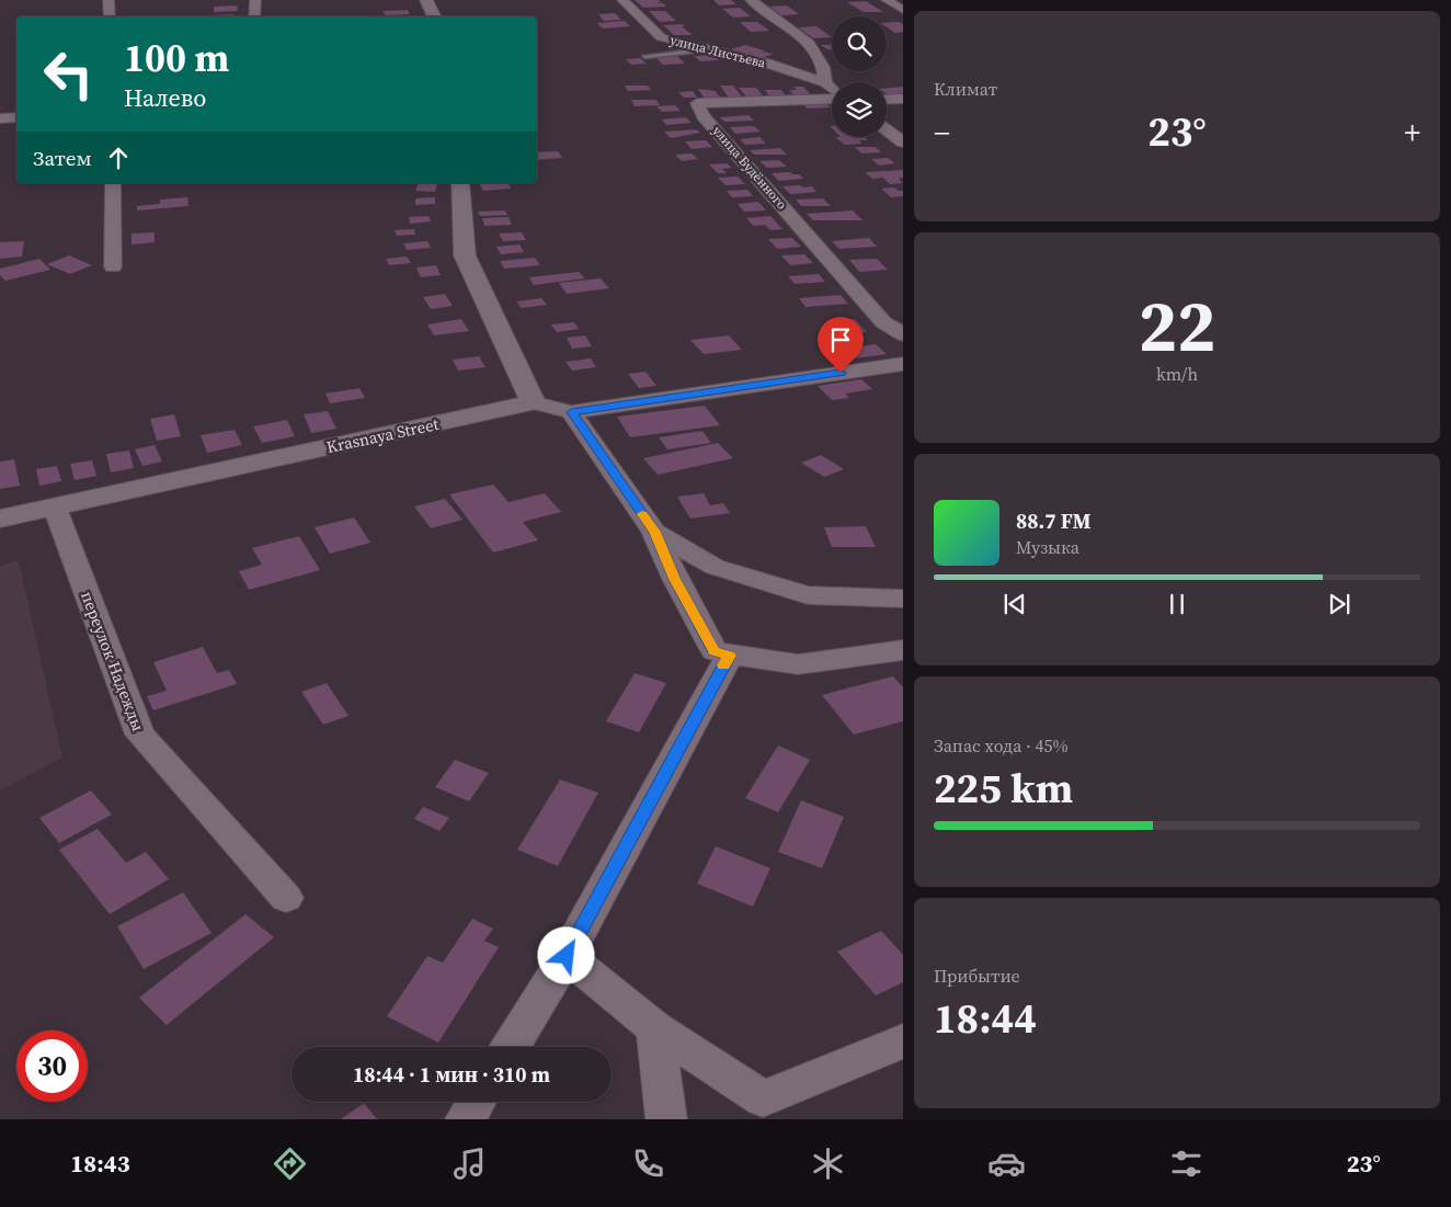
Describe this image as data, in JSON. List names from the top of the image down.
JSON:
{
  "streets": {
    "main road": ["Krasnaya Street"],
    "street": ["улица Листьева", "улица Будённого", "переулок Надежды"]
  },
  "crossings": [
    ["Krasnaya Street", "переулок Надежды"]
  ],
  "page": {
    "tile": [
      "Климат",
      ["22", "km/h"],
      ["Запас хода · 45%", "225 km"],
      ["Прибытие", "18:44"]
    ],
    "turn": ["100 m", "Налево"],
    "heat": ["−", "23°", "+"],
    "then": "Затем",
    "song": ["88.7 FM", "Музыка"],
    "limit": "30",
    "trip": "18:44 · 1 мин · 310 m",
    "tabs": ["18:43", "23°"]
  }
}
